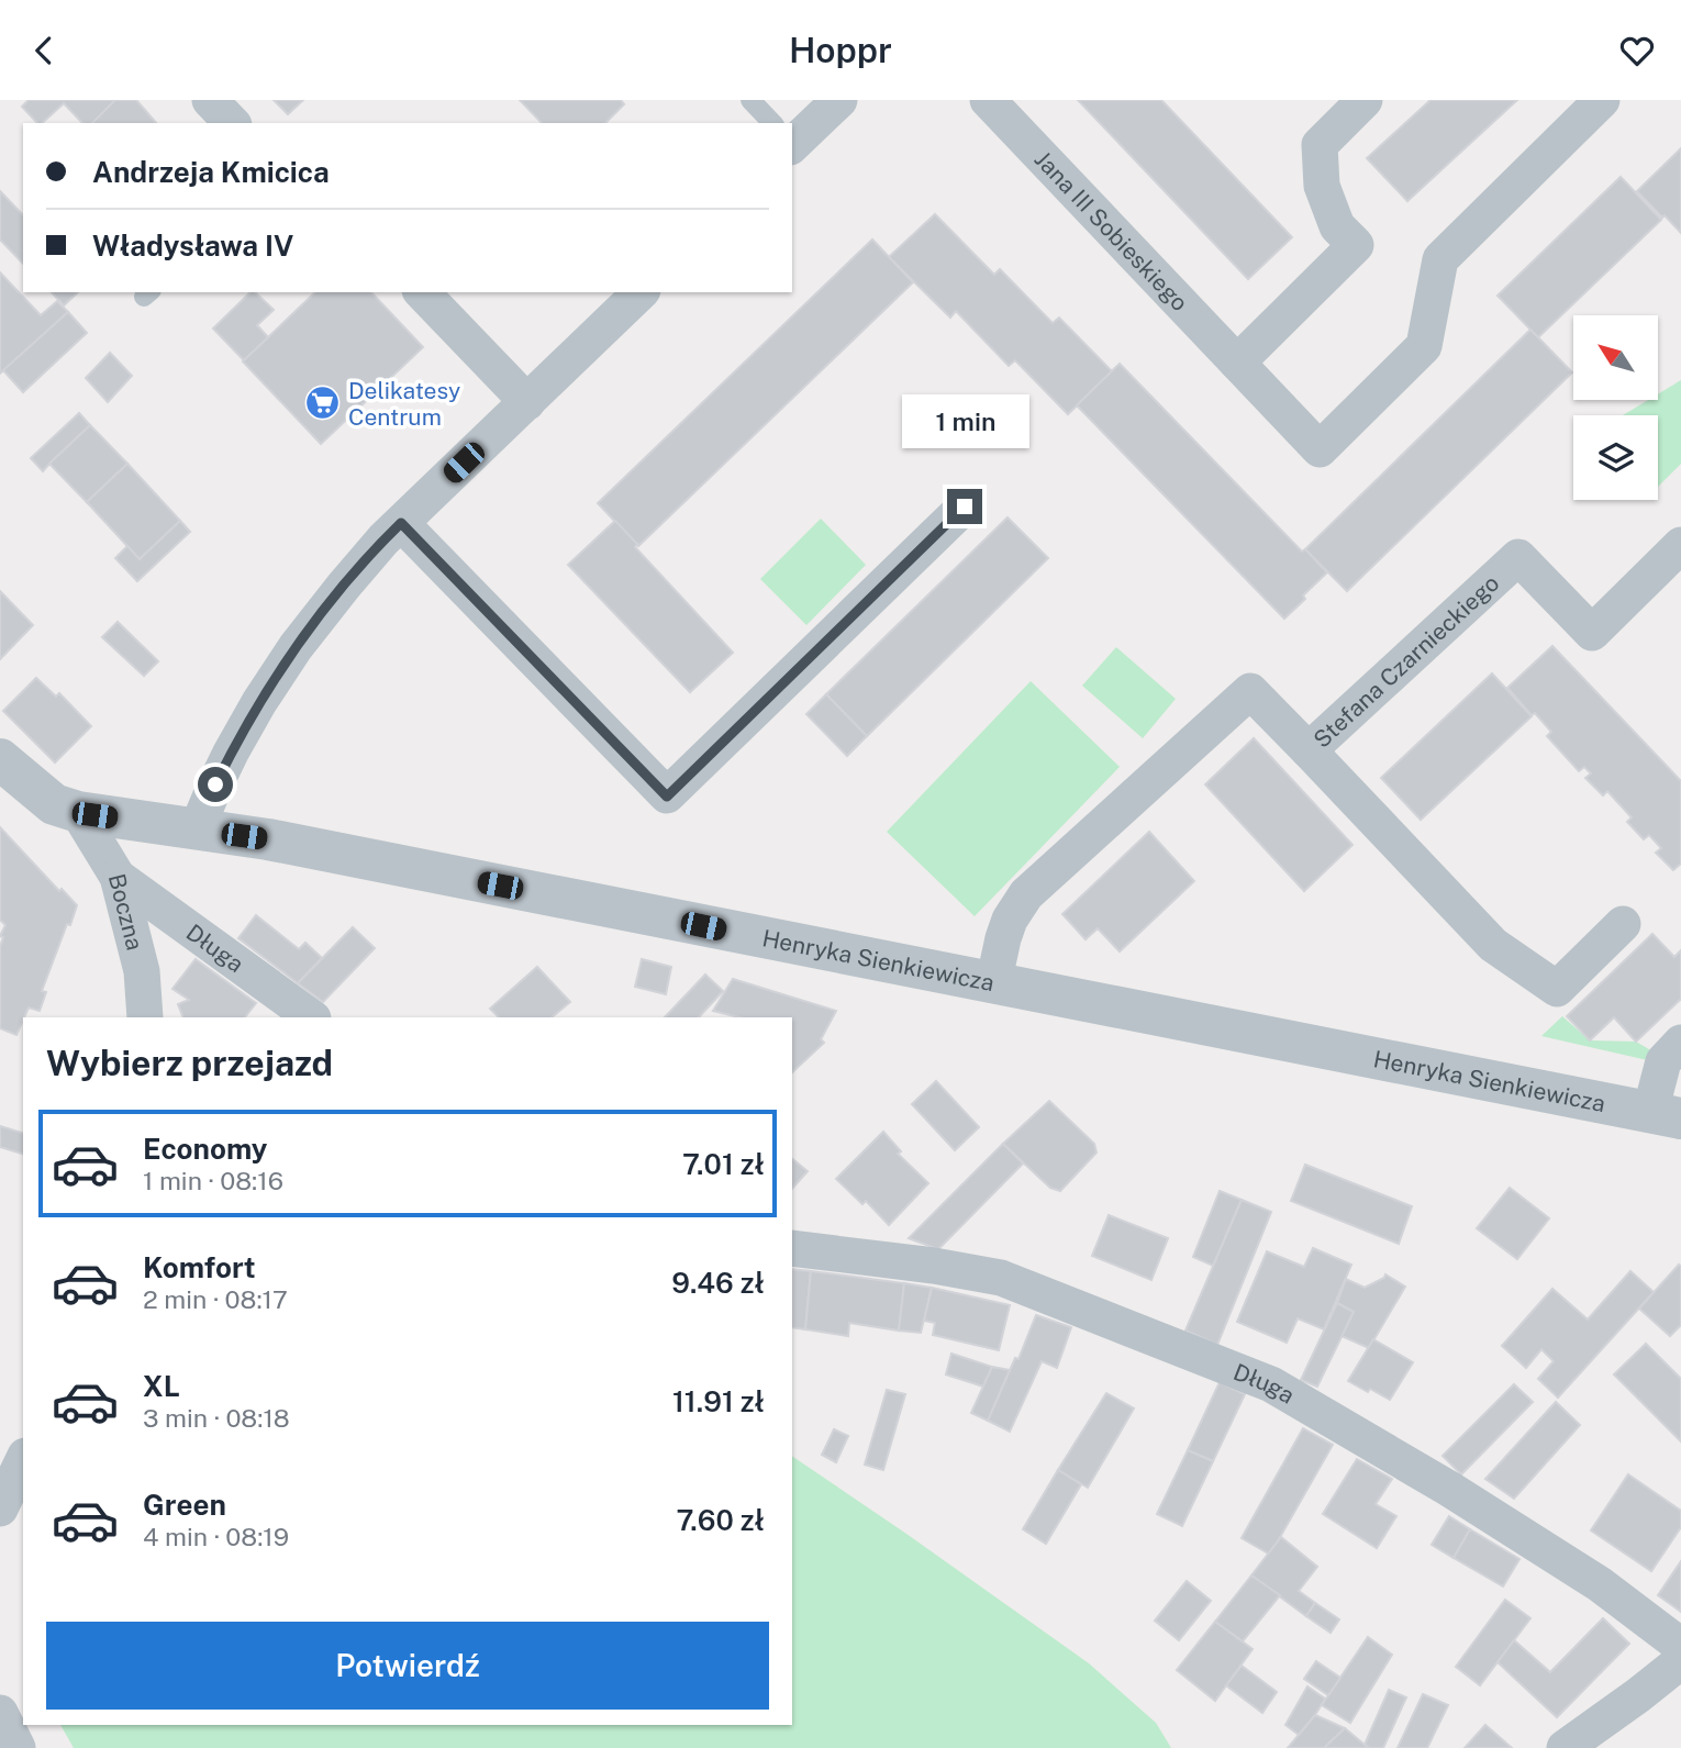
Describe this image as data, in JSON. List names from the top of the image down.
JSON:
{
  "streets": {
    "street": [
      "Jana III Sobieskiego",
      "Stefana Czarnieckiego",
      "Boczna",
      "Długa",
      "Henryka Sienkiewicza"
    ]
  },
  "crossings": [
    ["Stefana Czarnieckiego", "Henryka Sienkiewicza"],
    ["Boczna", "Długa"],
    ["Boczna", "Henryka Sienkiewicza"]
  ],
  "places": {
    "supermarket": ["Delikatesy Centrum"]
  },
  "north": "top left",
  "page": {
    "header": "Hoppr",
    "banner": ["Andrzeja Kmicica", "Władysława IV"],
    "bubble": "1 min",
    "heading": "Wybierz przejazd",
    "list": [
      {
        "name": "Economy",
        "note": "1 min · 08:16",
        "value": "7.01 zł"
      },
      {
        "name": "Komfort",
        "note": "2 min · 08:17",
        "value": "9.46 zł"
      },
      {
        "name": "XL",
        "note": "3 min · 08:18",
        "value": "11.91 zł"
      },
      {
        "name": "Green",
        "note": "4 min · 08:19",
        "value": "7.60 zł"
      }
    ],
    "buttons": "Potwierdź"
  }
}
